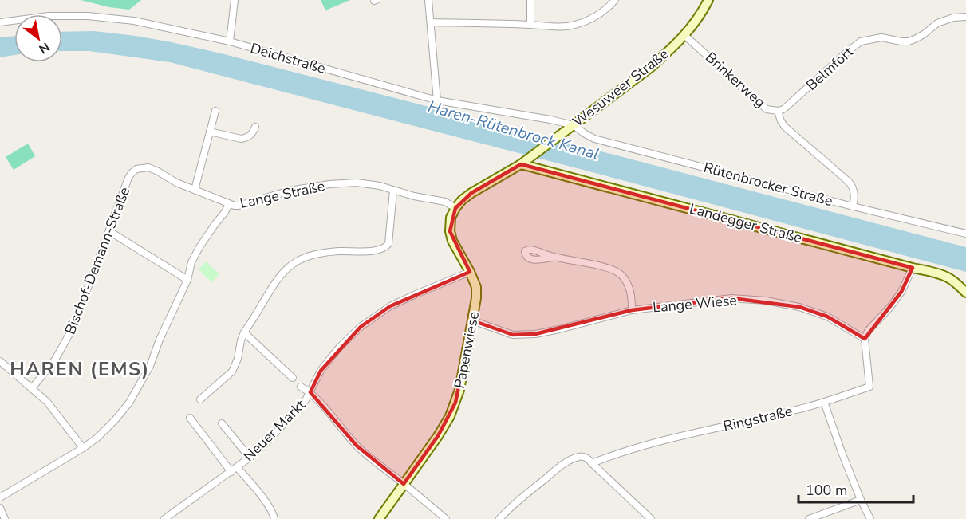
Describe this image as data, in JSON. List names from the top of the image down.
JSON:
{
  "streets": {
    "main road": ["Wesuweer Straße", "Landegger Straße", "Papenwiese"],
    "street": [
      "Deichstraße",
      "Belmfort",
      "Brinkerweg",
      "Rütenbrocker Straße",
      "Lange Straße",
      "Bischof-Demann-Straße",
      "Lange Wiese",
      "Ringstraße",
      "Neuer Markt"
    ]
  },
  "crossings": [
    ["Deichstraße", "Wesuweer Straße"],
    ["Deichstraße", "Rütenbrocker Straße"],
    ["Belmfort", "Brinkerweg"],
    ["Brinkerweg", "Wesuweer Straße"],
    ["Brinkerweg", "Rütenbrocker Straße"],
    ["Wesuweer Straße", "Rütenbrocker Straße"],
    ["Wesuweer Straße", "Landegger Straße"],
    ["Lange Straße", "Bischof-Demann-Straße"],
    ["Lange Straße", "Papenwiese"],
    ["Lange Wiese", "Papenwiese"],
    ["Lange Wiese", "Ringstraße"],
    ["Papenwiese", "Neuer Markt"]
  ],
  "districts": ["HAREN (EMS)"],
  "water": ["Haren-Rütenbrock Kanal"],
  "scale_bar": "100 m",
  "north": "bottom right"
}
